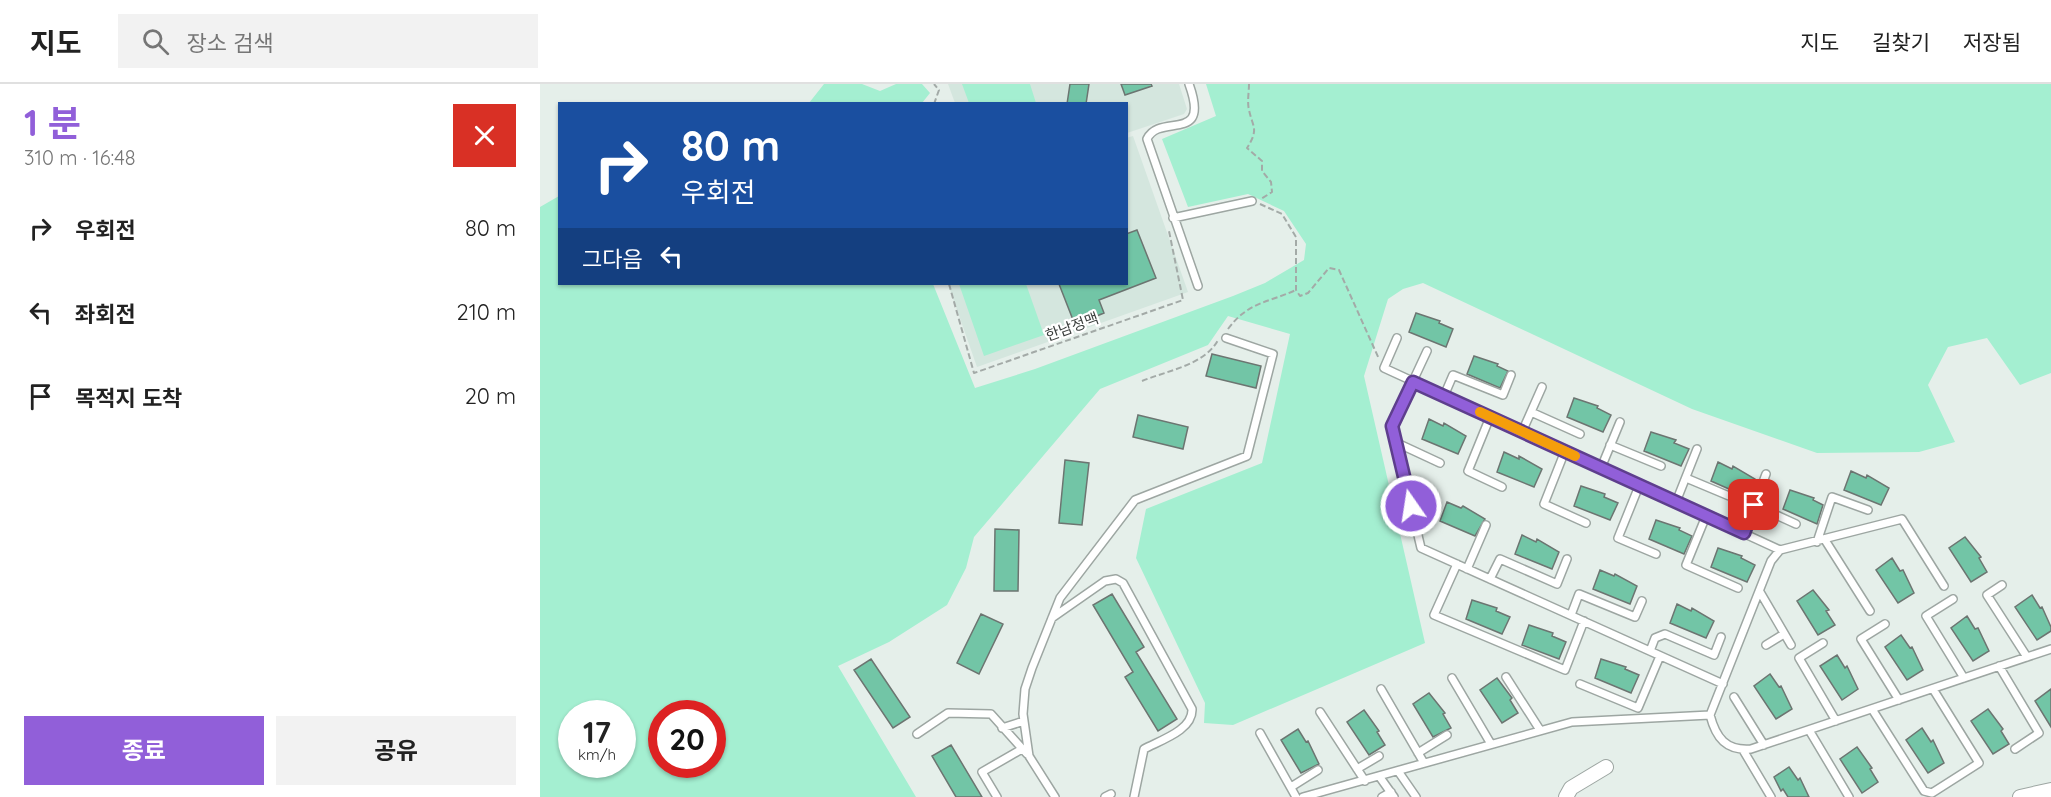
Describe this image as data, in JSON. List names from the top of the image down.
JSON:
{
  "streets": {
    "path": ["한남정맥"]
  },
  "page": {
    "header": "지도",
    "search": "장소 검색",
    "nav": ["지도", "길찾기", "저장됨"],
    "heading": ["1 분", "310 m · 16:48"],
    "turn": ["80 m", "우회전"],
    "list": [
      {
        "name": "우회전",
        "value": "80 m"
      },
      {
        "name": "좌회전",
        "value": "210 m"
      },
      {
        "name": "목적지 도착",
        "value": "20 m"
      }
    ],
    "then": "그다음",
    "speed": "17 km/h",
    "limit": "20",
    "buttons": ["종료", "공유"]
  }
}
